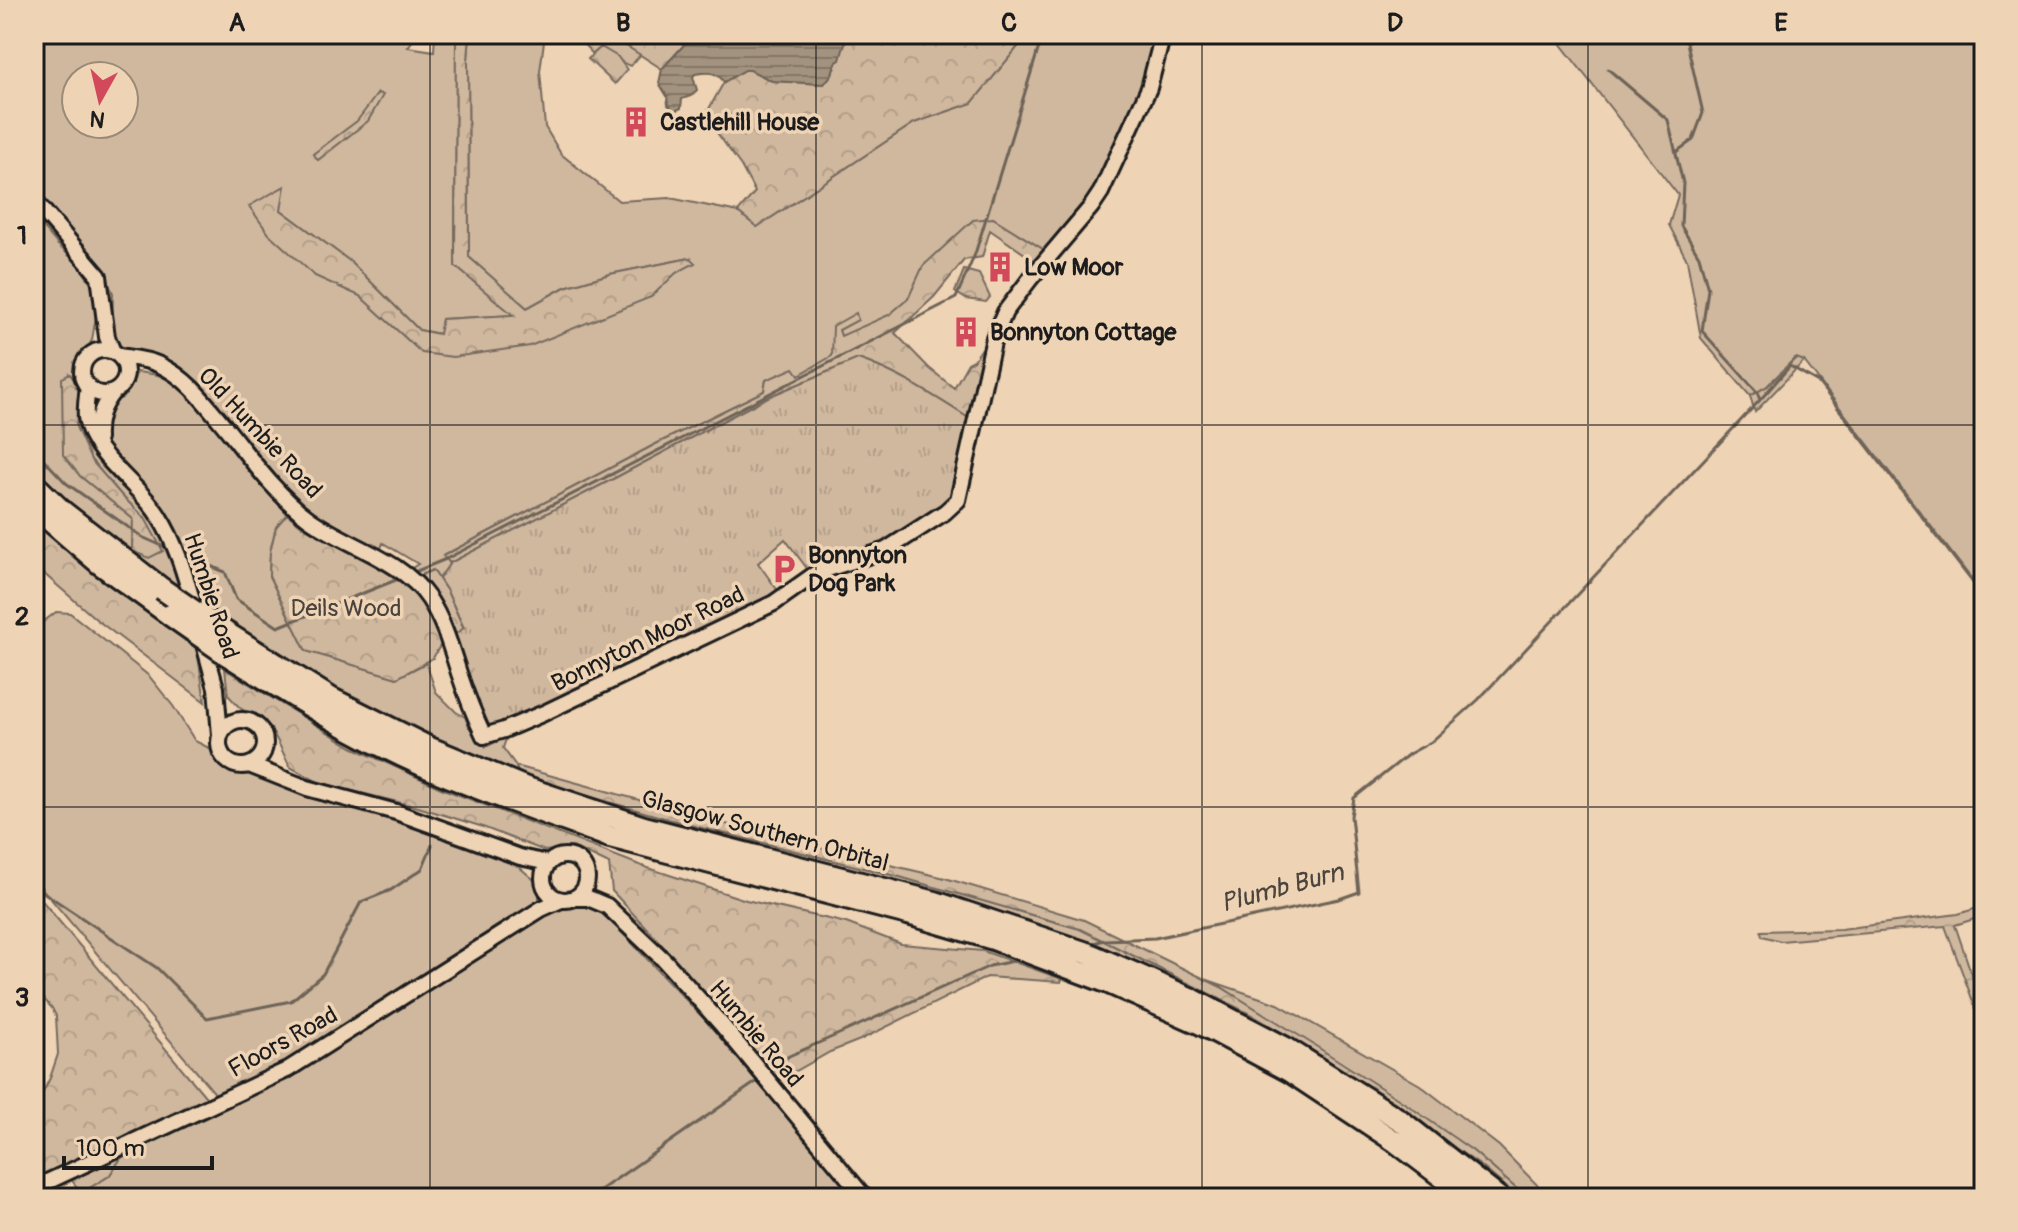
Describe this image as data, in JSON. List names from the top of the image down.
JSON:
{
  "streets": {
    "highway": ["Glasgow Southern Orbital"],
    "street": [
      "Old Humbie Road",
      "Humbie Road",
      "Bonnyton Moor Road",
      "Floors Road"
    ]
  },
  "crossings": [
    ["Old Humbie Road", "Bonnyton Moor Road"],
    ["Humbie Road", "Floors Road"]
  ],
  "water": ["Plumb Burn"],
  "parks": ["Deils Wood"],
  "places": {
    "building": ["Castlehill House", "Low Moor", "Bonnyton Cottage"],
    "parking": ["Bonnyton Dog Park"]
  },
  "scale_bar": "100 m",
  "north": "bottom",
  "grid": {
    "columns": [
      "A",
      "B",
      "C",
      "D",
      "E"
    ],
    "rows": ["1", "2", "3"]
  }
}
